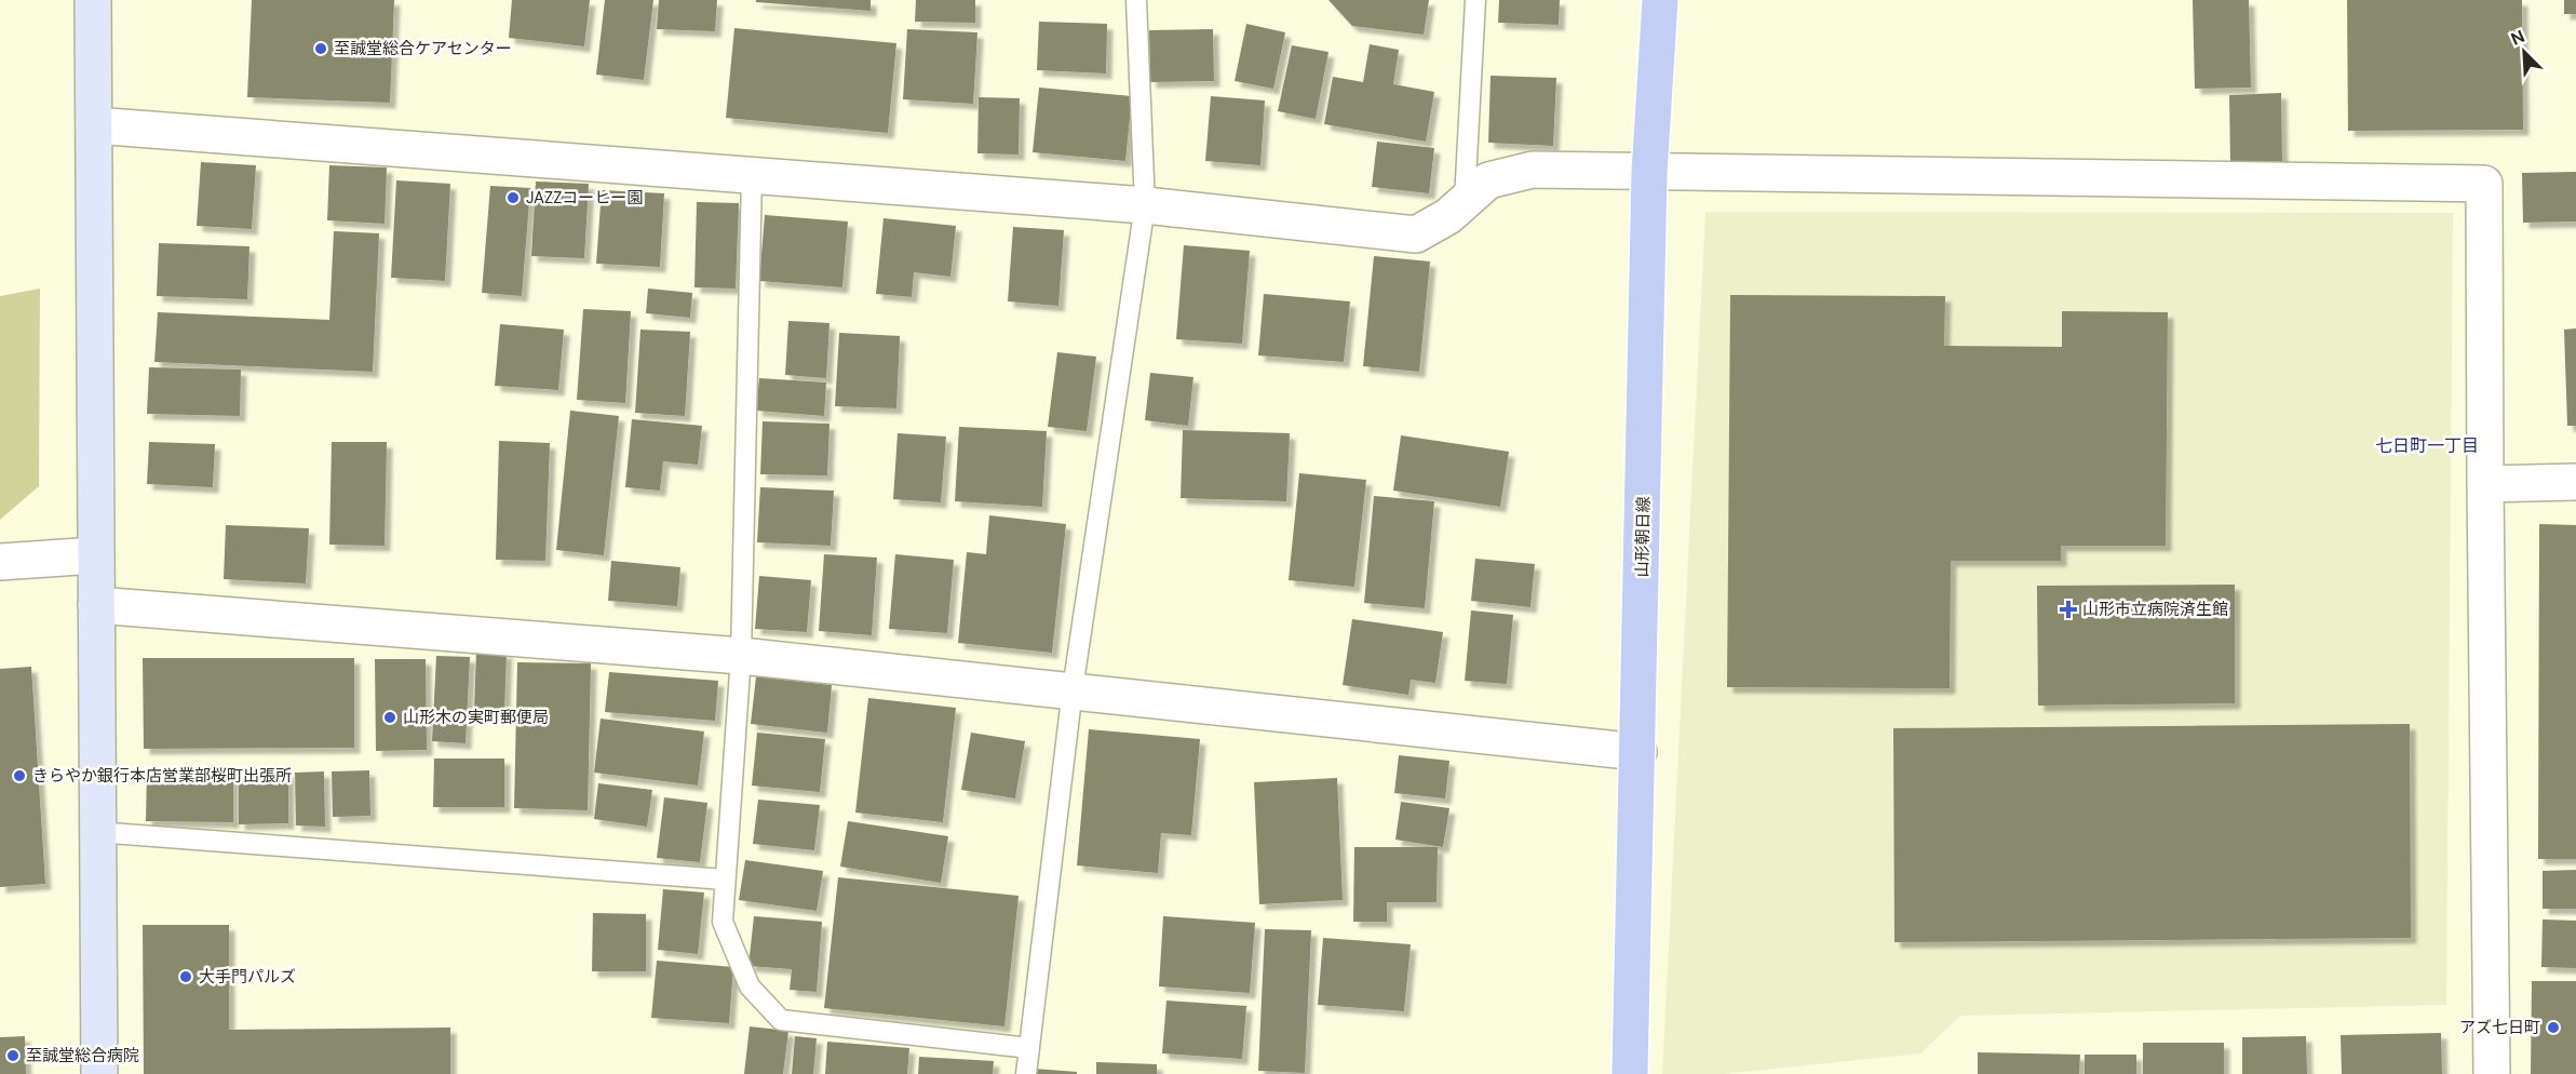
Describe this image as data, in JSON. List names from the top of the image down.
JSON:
{
  "streets": {
    "main road": ["山形朝日線"]
  },
  "districts": ["七日町一丁目"],
  "places": {
    "other": [
      "至誠堂総合ケアセンター",
      "JAZZコーヒー園",
      "山形木の実町郵便局",
      "きらやか銀行本店営業部桜町出張所",
      "大手門パルズ",
      "アズ七日町",
      "至誠堂総合病院"
    ],
    "health": ["山形市立病院済生館"]
  },
  "north": "top left"
}
